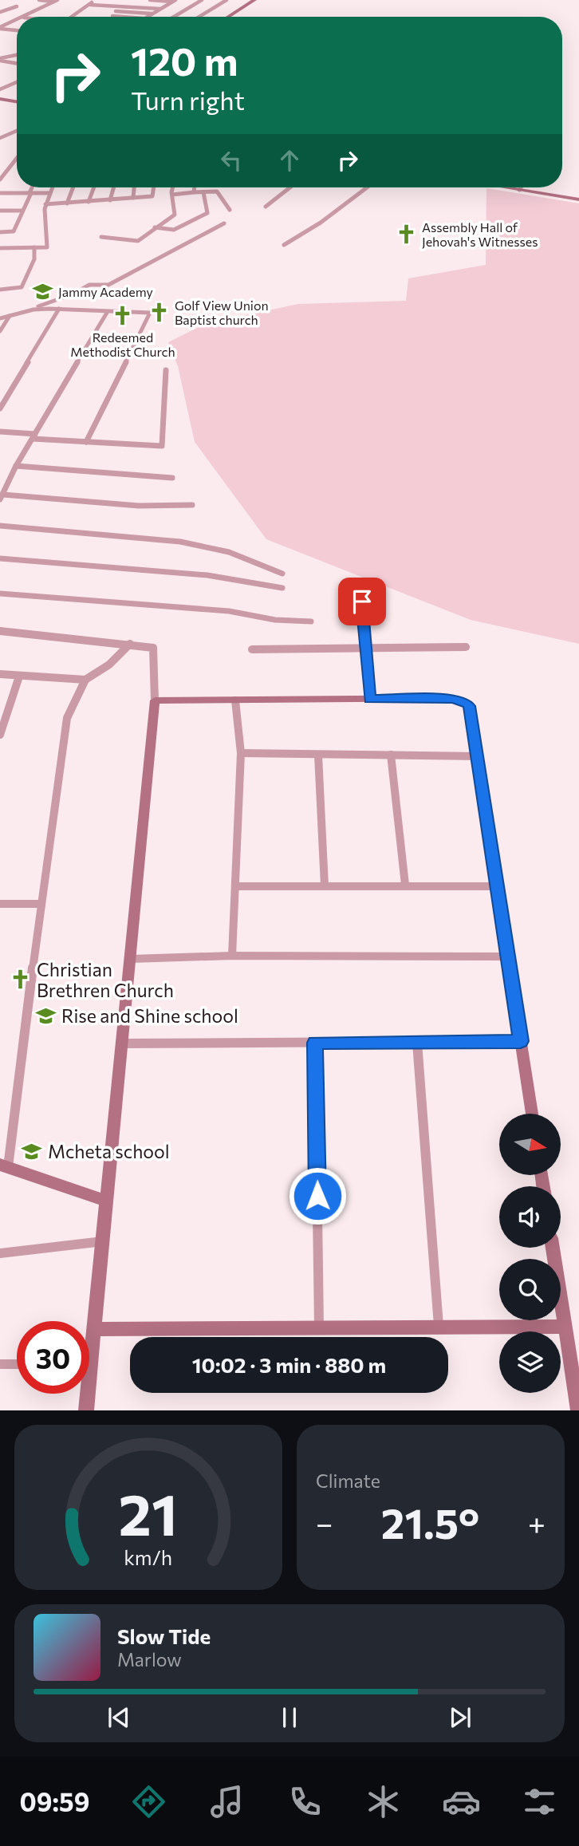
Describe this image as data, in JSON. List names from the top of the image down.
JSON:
{
  "places": {
    "church": [
      "Assembly Hall of Jehovah's Witnesses",
      "Golf View Union Baptist church",
      "Redeemed Methodist Church",
      "Christian Brethren Church"
    ],
    "school or university": ["Jammy Academy", "Rise and Shine school", "Mcheta school"]
  },
  "north": "right",
  "page": {
    "turn": ["120 m", "Turn right"],
    "limit": "30",
    "trip": "10:02 · 3 min · 880 m",
    "tile": "Climate",
    "heat": ["−", "21.5°", "+"],
    "song": ["Slow Tide", "Marlow"],
    "tabs": "09:59",
    "gauge": ["21", "km/h"]
  }
}
